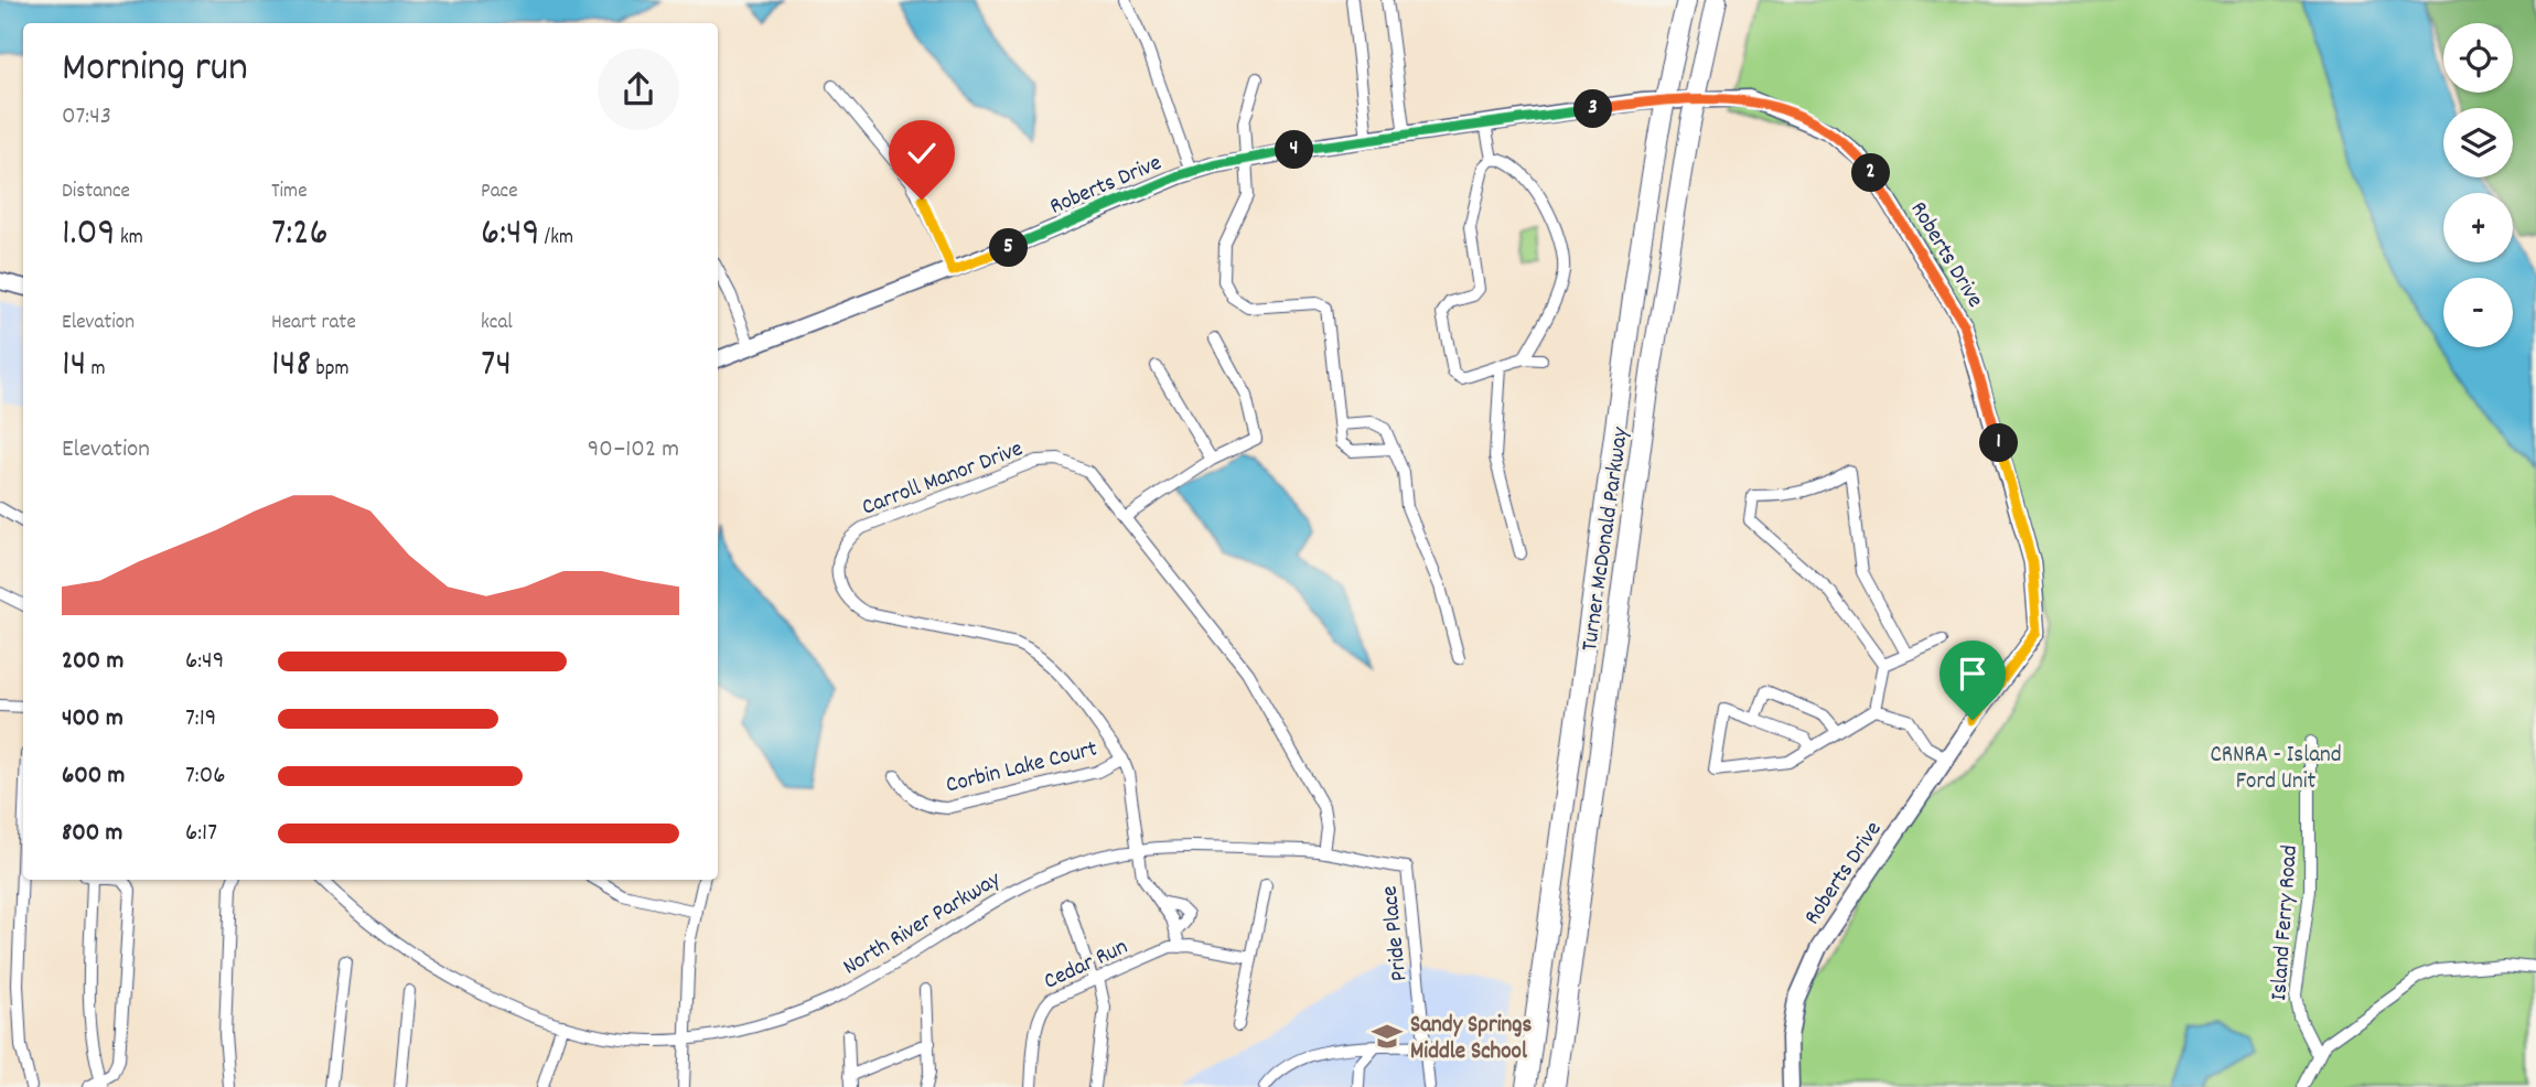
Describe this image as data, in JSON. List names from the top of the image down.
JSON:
{
  "streets": {
    "highway": ["Turner McDonald Parkway"],
    "street": [
      "Roberts Drive",
      "Carroll Manor Drive",
      "Corbin Lake Court",
      "North River Parkway",
      "Island Ferry Road",
      "Pride Place",
      "Cedar Run"
    ]
  },
  "crossings": [
    ["Carroll Manor Drive", "Corbin Lake Court"],
    ["Carroll Manor Drive", "North River Parkway"],
    ["North River Parkway", "Pride Place"]
  ],
  "parks": ["CRNRA - Island Ford Unit"],
  "places": {
    "school or university": ["Sandy Springs Middle School"]
  },
  "page": {
    "map_buttons": ["+", "−"],
    "heading": ["Morning run", "07:43"],
    "pins": [
      "3",
      "4",
      "2",
      "5",
      "1"
    ],
    "stats": [
      ["Distance", "1.09 km"],
      ["Time", "7:26"],
      ["Pace", "6:49 /km"],
      ["Elevation", "14 m"],
      ["Heart rate", "148 bpm"],
      ["kcal", "74"]
    ],
    "chart": ["Elevation", "90–102 m"],
    "list": [
      {
        "name": "200 m",
        "note": "6:49"
      },
      {
        "name": "400 m",
        "note": "7:19"
      },
      {
        "name": "600 m",
        "note": "7:06"
      },
      {
        "name": "800 m",
        "note": "6:17"
      }
    ]
  }
}
